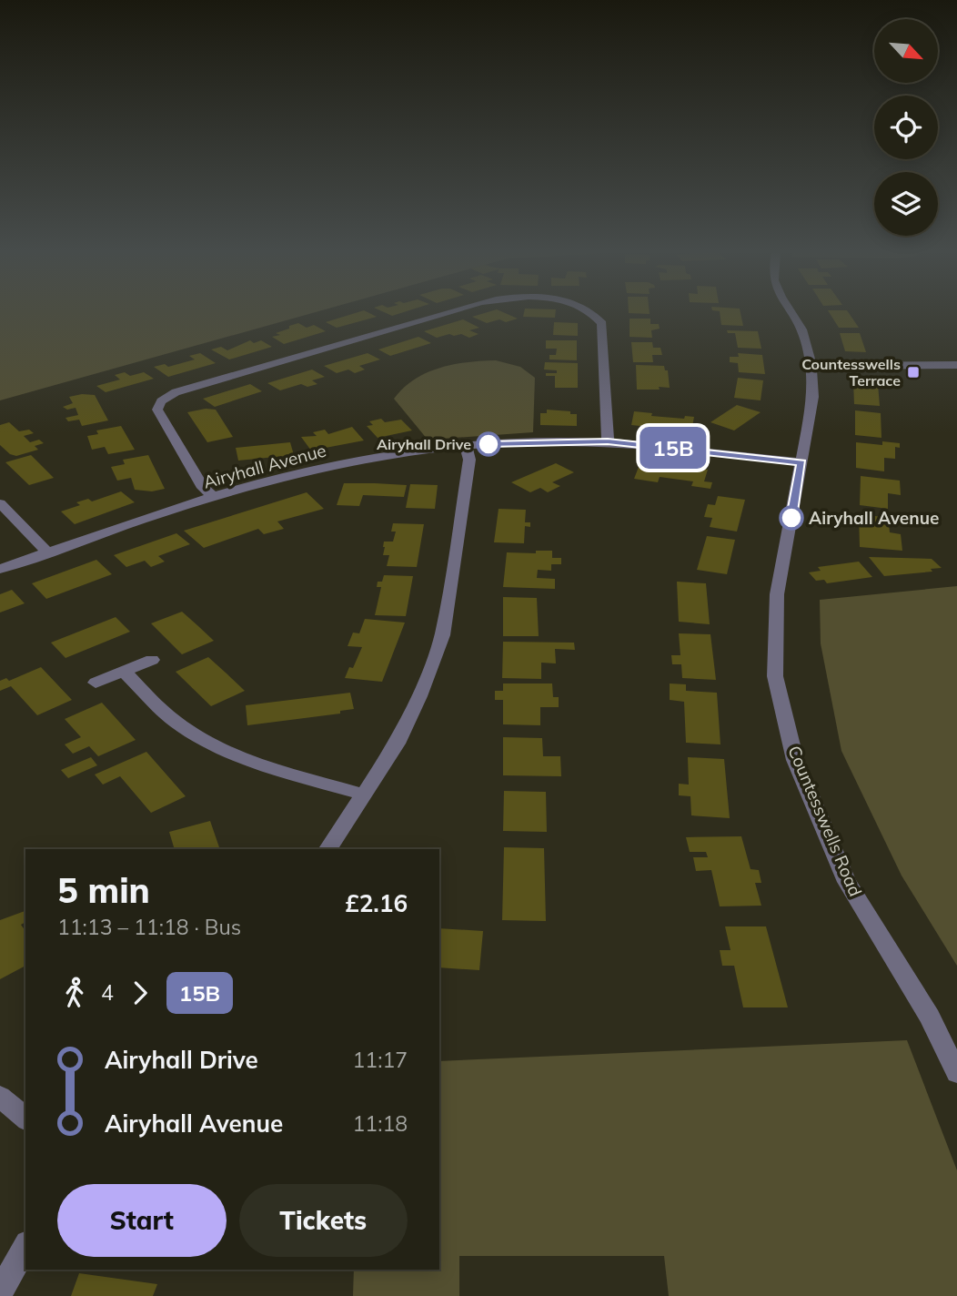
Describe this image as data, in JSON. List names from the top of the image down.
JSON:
{
  "streets": {
    "street": ["Airyhall Avenue", "Countesswells Road"]
  },
  "crossings": [
    ["Airyhall Avenue", "Countesswells Road"]
  ],
  "places": {
    "transit": ["Countesswells Terrace"],
    "other": ["Airyhall Drive", "Airyhall Avenue"]
  },
  "lines": ["bus line 15B"],
  "north": "bottom right",
  "page": {
    "on_map": "15B",
    "heading": ["5 min", "11:13 – 11:18 · Bus", "£2.16"],
    "legs": ["4", "15B"],
    "list": [
      {
        "name": "Airyhall Drive",
        "value": "11:17"
      },
      {
        "name": "Airyhall Avenue",
        "value": "11:18"
      }
    ],
    "buttons": ["Start", "Tickets"]
  }
}
